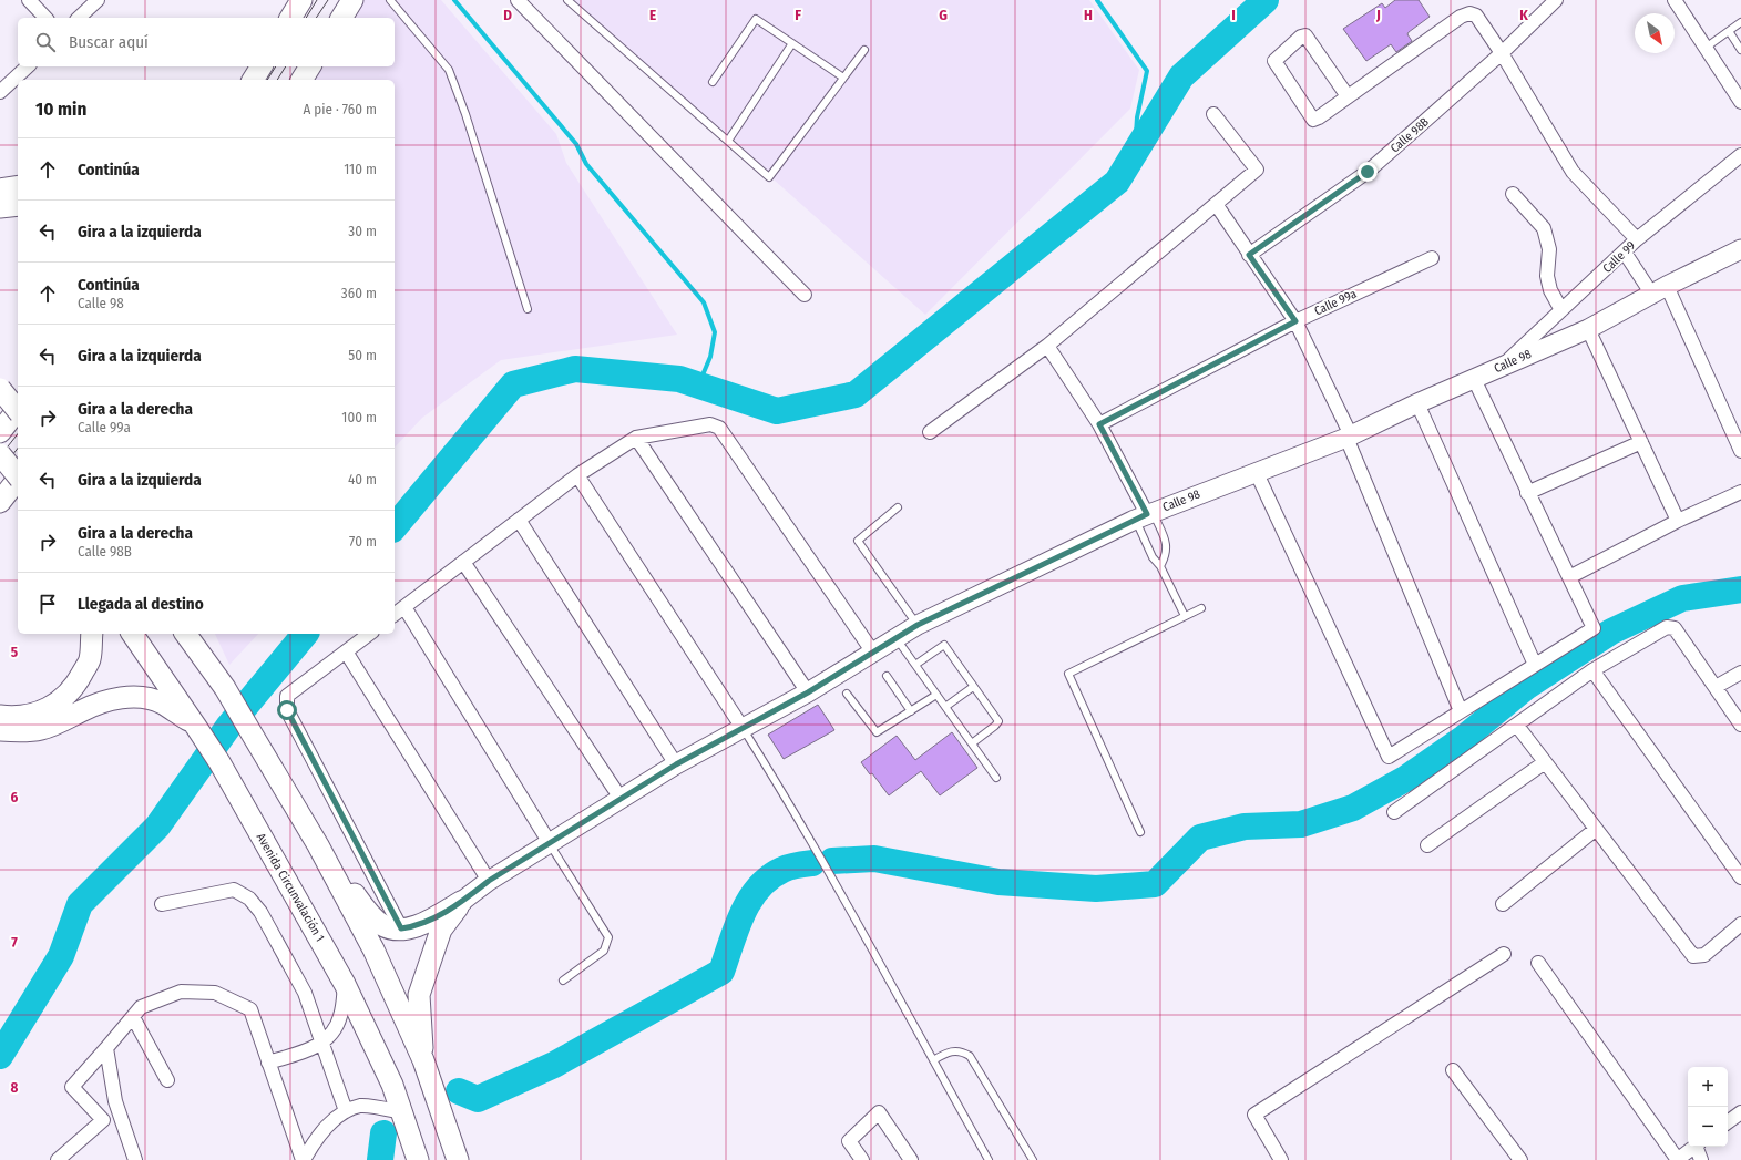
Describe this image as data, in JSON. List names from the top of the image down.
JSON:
{
  "streets": {
    "main road": ["Avenida Circunvalación 1"],
    "street": [
      "Calle 98B",
      "Calle 99",
      "Calle 99a",
      "Calle 98"
    ]
  },
  "crossings": [
    ["Calle 99", "Calle 98"]
  ],
  "north": "bottom right",
  "page": {
    "search": "Buscar aquí",
    "heading": ["10 min", "A pie · 760 m"],
    "list": [
      ["Continúa", "110 m"],
      ["Gira a la izquierda", "30 m"],
      ["Continúa", "Calle 98", "360 m"],
      ["Gira a la izquierda", "50 m"],
      ["Gira a la derecha", "Calle 99a", "100 m"],
      ["Gira a la izquierda", "40 m"],
      ["Gira a la derecha", "Calle 98B", "70 m"],
      "Llegada al destino"
    ],
    "map_buttons": ["+", "−"]
  },
  "grid": {
    "columns": [
      "D",
      "E",
      "F",
      "G",
      "H",
      "I",
      "J",
      "K"
    ],
    "rows": [
      "5",
      "6",
      "7",
      "8"
    ]
  }
}
